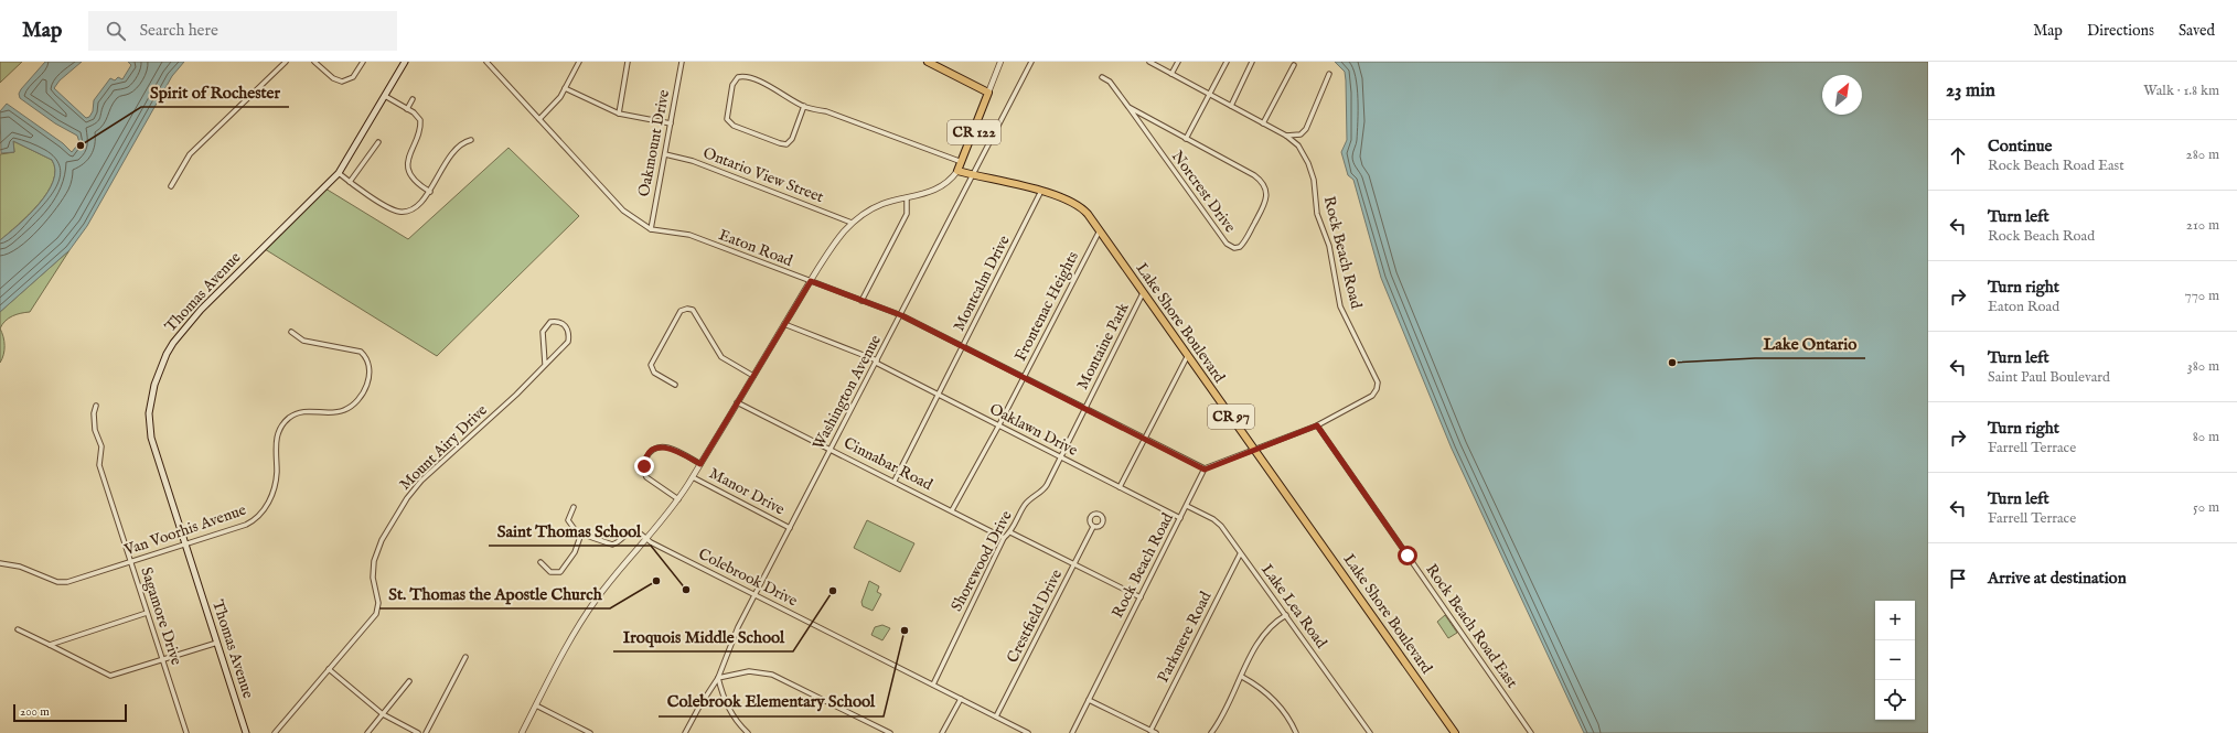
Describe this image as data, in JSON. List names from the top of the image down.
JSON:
{
  "streets": {
    "main road": [
      "CR 122",
      "Thomas Avenue",
      "Lake Shore Boulevard",
      "CR 97"
    ],
    "street": [
      "Oakmount Drive",
      "Ontario View Street",
      "Norcrest Drive",
      "Eaton Road",
      "Rock Beach Road",
      "Montcalm Drive",
      "Frontenac Heights",
      "Montaine Park",
      "Washington Avenue",
      "Oaklawn Drive",
      "Mount Airy Drive",
      "Cinnabar Road",
      "Manor Drive",
      "Van Voorhis Avenue",
      "Shorewood Drive",
      "Colebrook Drive",
      "Lake Lea Road",
      "Sagamore Drive",
      "Crestfield Drive",
      "Rock Beach Road East",
      "Parkmere Road"
    ]
  },
  "crossings": [
    ["CR 122", "Ontario View Street"],
    ["CR 122", "Eaton Road"],
    ["CR 122", "Lake Shore Boulevard"],
    ["CR 122", "Oaklawn Drive"],
    ["CR 122", "Cinnabar Road"],
    ["CR 122", "Manor Drive"],
    ["CR 122", "Colebrook Drive"],
    ["Oakmount Drive", "Ontario View Street"],
    ["Oakmount Drive", "Eaton Road"],
    ["Eaton Road", "Rock Beach Road"],
    ["Eaton Road", "Montcalm Drive"],
    ["Eaton Road", "Frontenac Heights"],
    ["Eaton Road", "Montaine Park"],
    ["Eaton Road", "Washington Avenue"],
    ["Rock Beach Road", "Lake Shore Boulevard"],
    ["Rock Beach Road", "Oaklawn Drive"],
    ["Rock Beach Road", "Lake Lea Road"],
    ["Rock Beach Road", "Rock Beach Road East"],
    ["Montcalm Drive", "Lake Shore Boulevard"],
    ["Montcalm Drive", "Oaklawn Drive"],
    ["Montcalm Drive", "Cinnabar Road"],
    ["Thomas Avenue", "Van Voorhis Avenue"],
    ["Frontenac Heights", "Lake Shore Boulevard"],
    ["Frontenac Heights", "Oaklawn Drive"],
    ["Frontenac Heights", "Cinnabar Road"],
    ["Lake Shore Boulevard", "Montaine Park"],
    ["Lake Shore Boulevard", "Washington Avenue"],
    ["Montaine Park", "Oaklawn Drive"],
    ["Montaine Park", "Shorewood Drive"],
    ["Washington Avenue", "Oaklawn Drive"],
    ["Washington Avenue", "Cinnabar Road"],
    ["Washington Avenue", "Manor Drive"],
    ["Washington Avenue", "Colebrook Drive"],
    ["Oaklawn Drive", "Shorewood Drive"],
    ["Cinnabar Road", "Shorewood Drive"],
    ["Van Voorhis Avenue", "Sagamore Drive"],
    ["Shorewood Drive", "Colebrook Drive"],
    ["Colebrook Drive", "Crestfield Drive"],
    ["Lake Lea Road", "Parkmere Road"]
  ],
  "places": [
    "Spirit of Rochester",
    "Lake Ontario",
    "St. Thomas the Apostle Church",
    "Saint Thomas School",
    "Iroquois Middle School",
    "Colebrook Elementary School"
  ],
  "scale_bar": "200 m",
  "north": "top right",
  "page": {
    "header": "Map",
    "search": "Search here",
    "nav": ["Map", "Directions", "Saved"],
    "heading": ["23 min", "Walk · 1.8 km"],
    "list": [
      ["Continue", "Rock Beach Road East", "280 m"],
      ["Turn left", "Rock Beach Road", "210 m"],
      ["Turn right", "Eaton Road", "770 m"],
      ["Turn left", "Saint Paul Boulevard", "380 m"],
      ["Turn right", "Farrell Terrace", "80 m"],
      ["Turn left", "Farrell Terrace", "50 m"],
      "Arrive at destination"
    ],
    "map_buttons": ["+", "−"],
    "scale": "200 m"
  }
}
